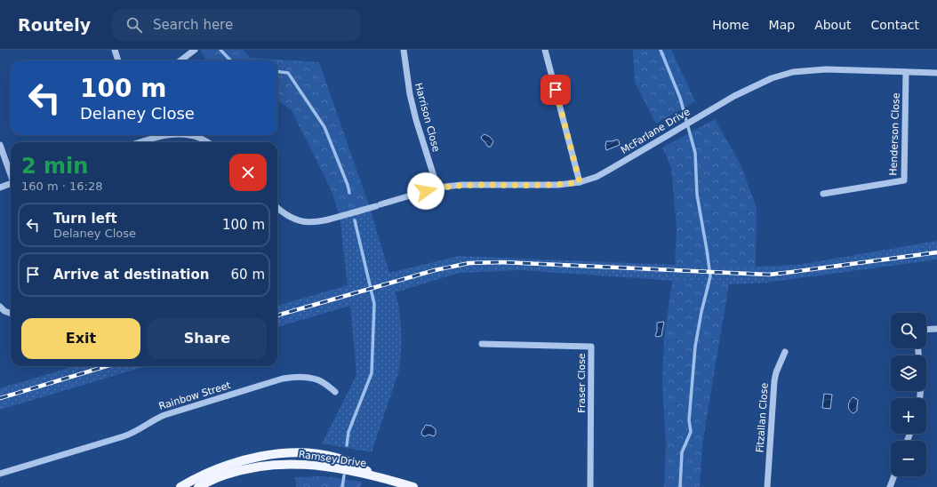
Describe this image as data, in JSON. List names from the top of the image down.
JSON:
{
  "streets": {
    "main road": ["Ramsey Drive"],
    "street": [
      "Harrison Close",
      "McFarlane Drive",
      "Henderson Close",
      "Fraser Close",
      "Rainbow Street",
      "Fitzallan Close"
    ]
  },
  "crossings": [
    ["Harrison Close", "McFarlane Drive"],
    ["McFarlane Drive", "Henderson Close"]
  ],
  "page": {
    "header": "Routely",
    "search": "Search here",
    "nav": [
      "Home",
      "Map",
      "About",
      "Contact"
    ],
    "turn": ["100 m", "Delaney Close"],
    "heading": ["2 min", "160 m · 16:28"],
    "list": [
      {
        "name": "Turn left",
        "note": "Delaney Close",
        "value": "100 m"
      },
      {
        "name": "Arrive at destination",
        "value": "60 m"
      }
    ],
    "buttons": ["Exit", "Share"],
    "map_buttons": ["+", "−"]
  }
}
